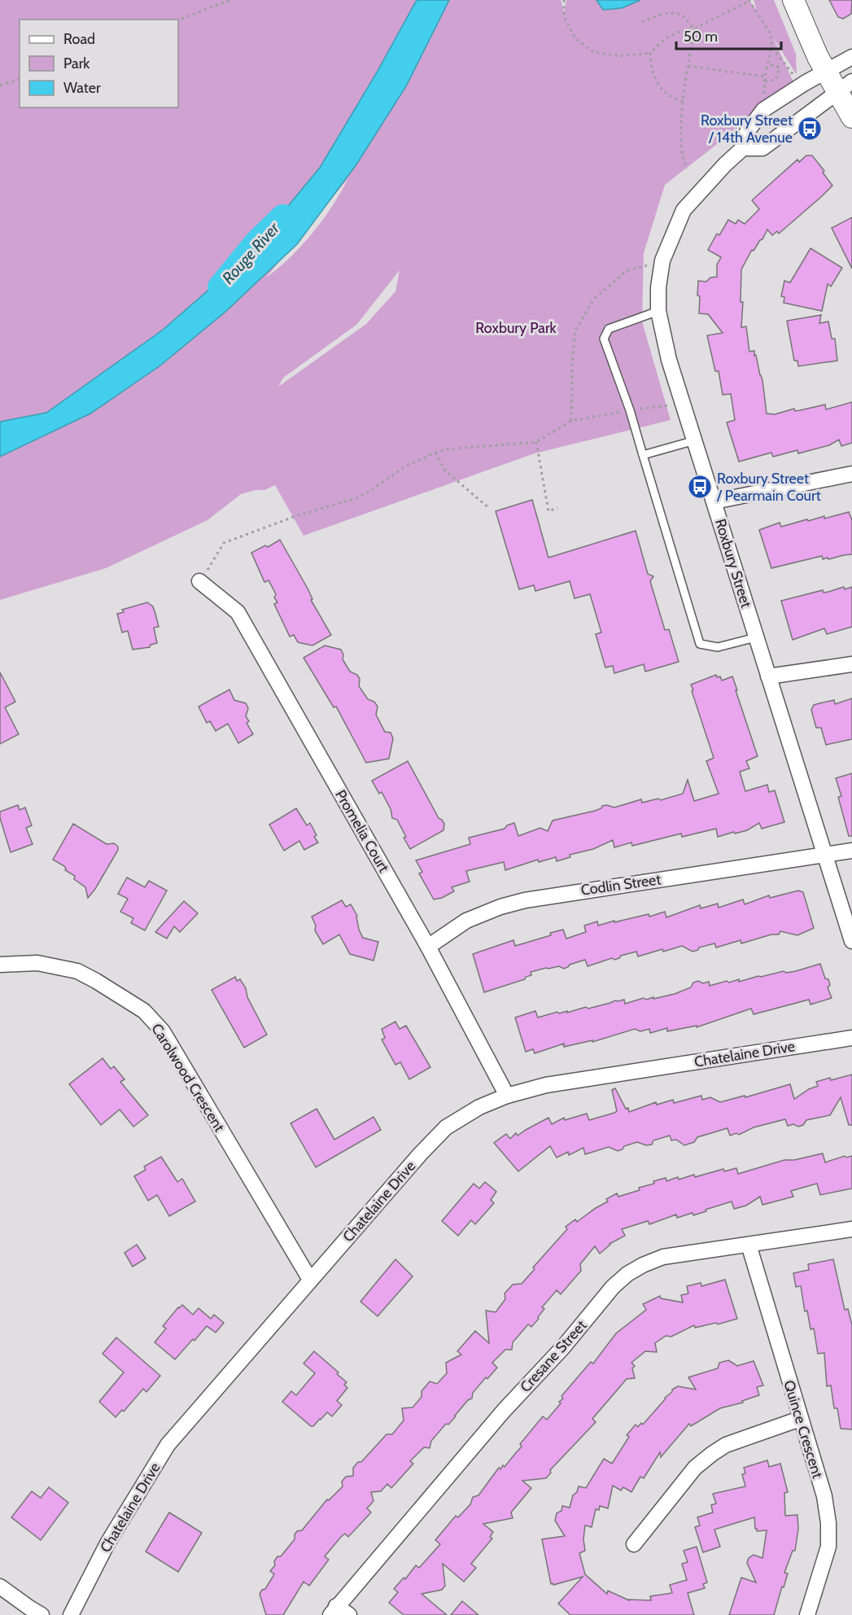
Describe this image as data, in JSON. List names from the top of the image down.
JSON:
{
  "streets": {
    "street": [
      "Roxbury Street",
      "Promelia Court",
      "Codlin Street",
      "Chatelaine Drive",
      "Carolwood Crescent",
      "Cresane Street",
      "Quince Crescent"
    ]
  },
  "crossings": [
    ["Roxbury Street", "Codlin Street"],
    ["Promelia Court", "Codlin Street"],
    ["Promelia Court", "Chatelaine Drive"],
    ["Chatelaine Drive", "Carolwood Crescent"],
    ["Cresane Street", "Quince Crescent"]
  ],
  "water": ["Rouge River"],
  "parks": ["Roxbury Park"],
  "places": {
    "bus stop": ["Roxbury Street / 14th Avenue", "Roxbury Street / Pearmain Court"]
  },
  "legend": ["Road", "Park", "Water"],
  "scale_bar": "50 m"
}
